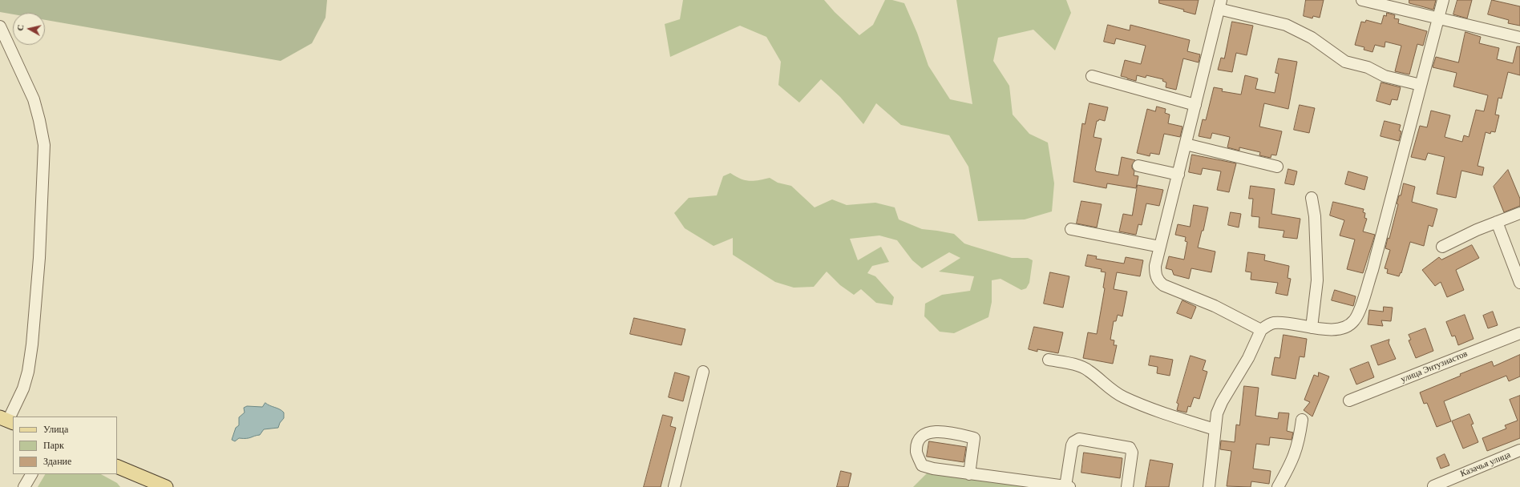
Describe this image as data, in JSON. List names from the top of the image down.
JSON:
{
  "streets": {
    "street": ["улица Энтузиастов", "Казачья улица"]
  },
  "legend": ["Улица", "Парк", "Здание"],
  "north": "left"
}
